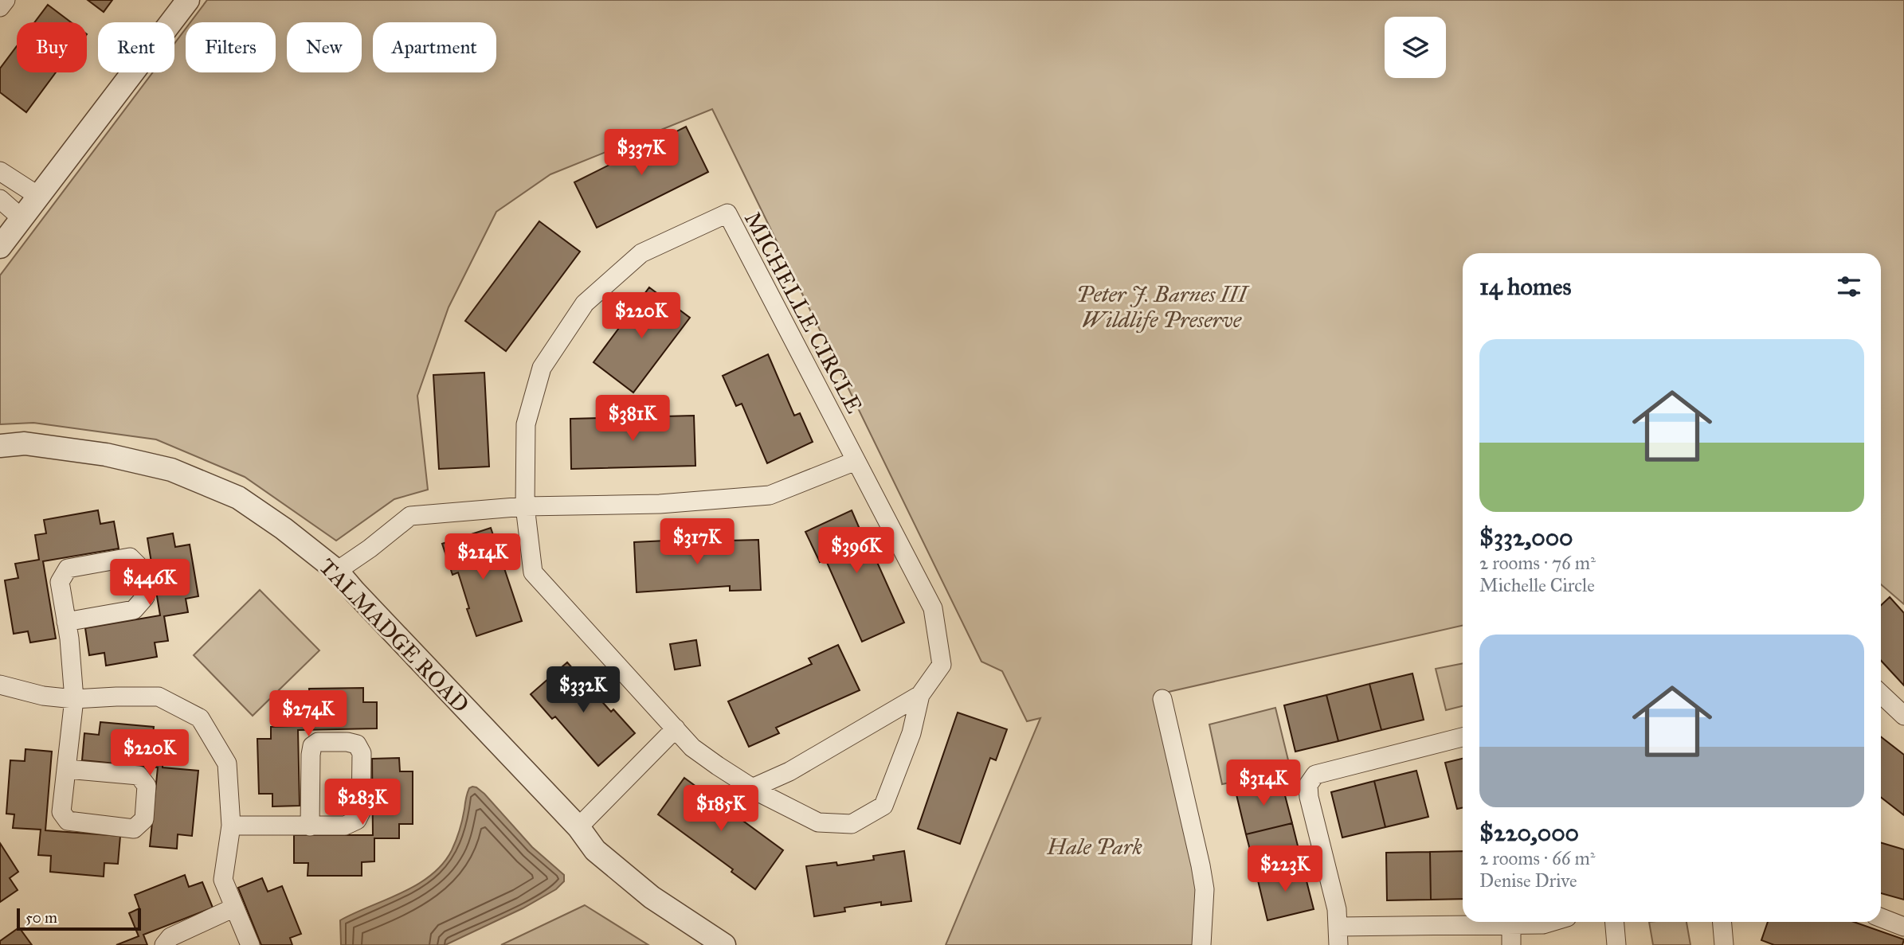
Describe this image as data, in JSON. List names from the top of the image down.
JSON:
{
  "streets": {
    "street": ["MICHELLE CIRCLE", "TALMADGE ROAD"]
  },
  "parks": ["Peter J. Barnes III Wildlife Preserve", "Hale Park"],
  "scale_bar": "50 m",
  "page": {
    "chip": [
      "Buy",
      "Rent",
      "Filters",
      "New",
      "Apartment"
    ],
    "price": [
      "$337K",
      "$220K",
      "$381K",
      "$317K",
      "$396K",
      "$214K",
      "$446K",
      "$332K",
      "$274K",
      "$220K",
      "$314K",
      "$283K",
      "$185K",
      "$223K"
    ],
    "heading": "14 homes",
    "list": [
      {
        "name": "$332,000",
        "note": "2 rooms · 76 m² · Michelle Circle"
      },
      {
        "name": "$220,000",
        "note": "2 rooms · 66 m² · Denise Drive"
      }
    ],
    "scale": "50 m"
  }
}
